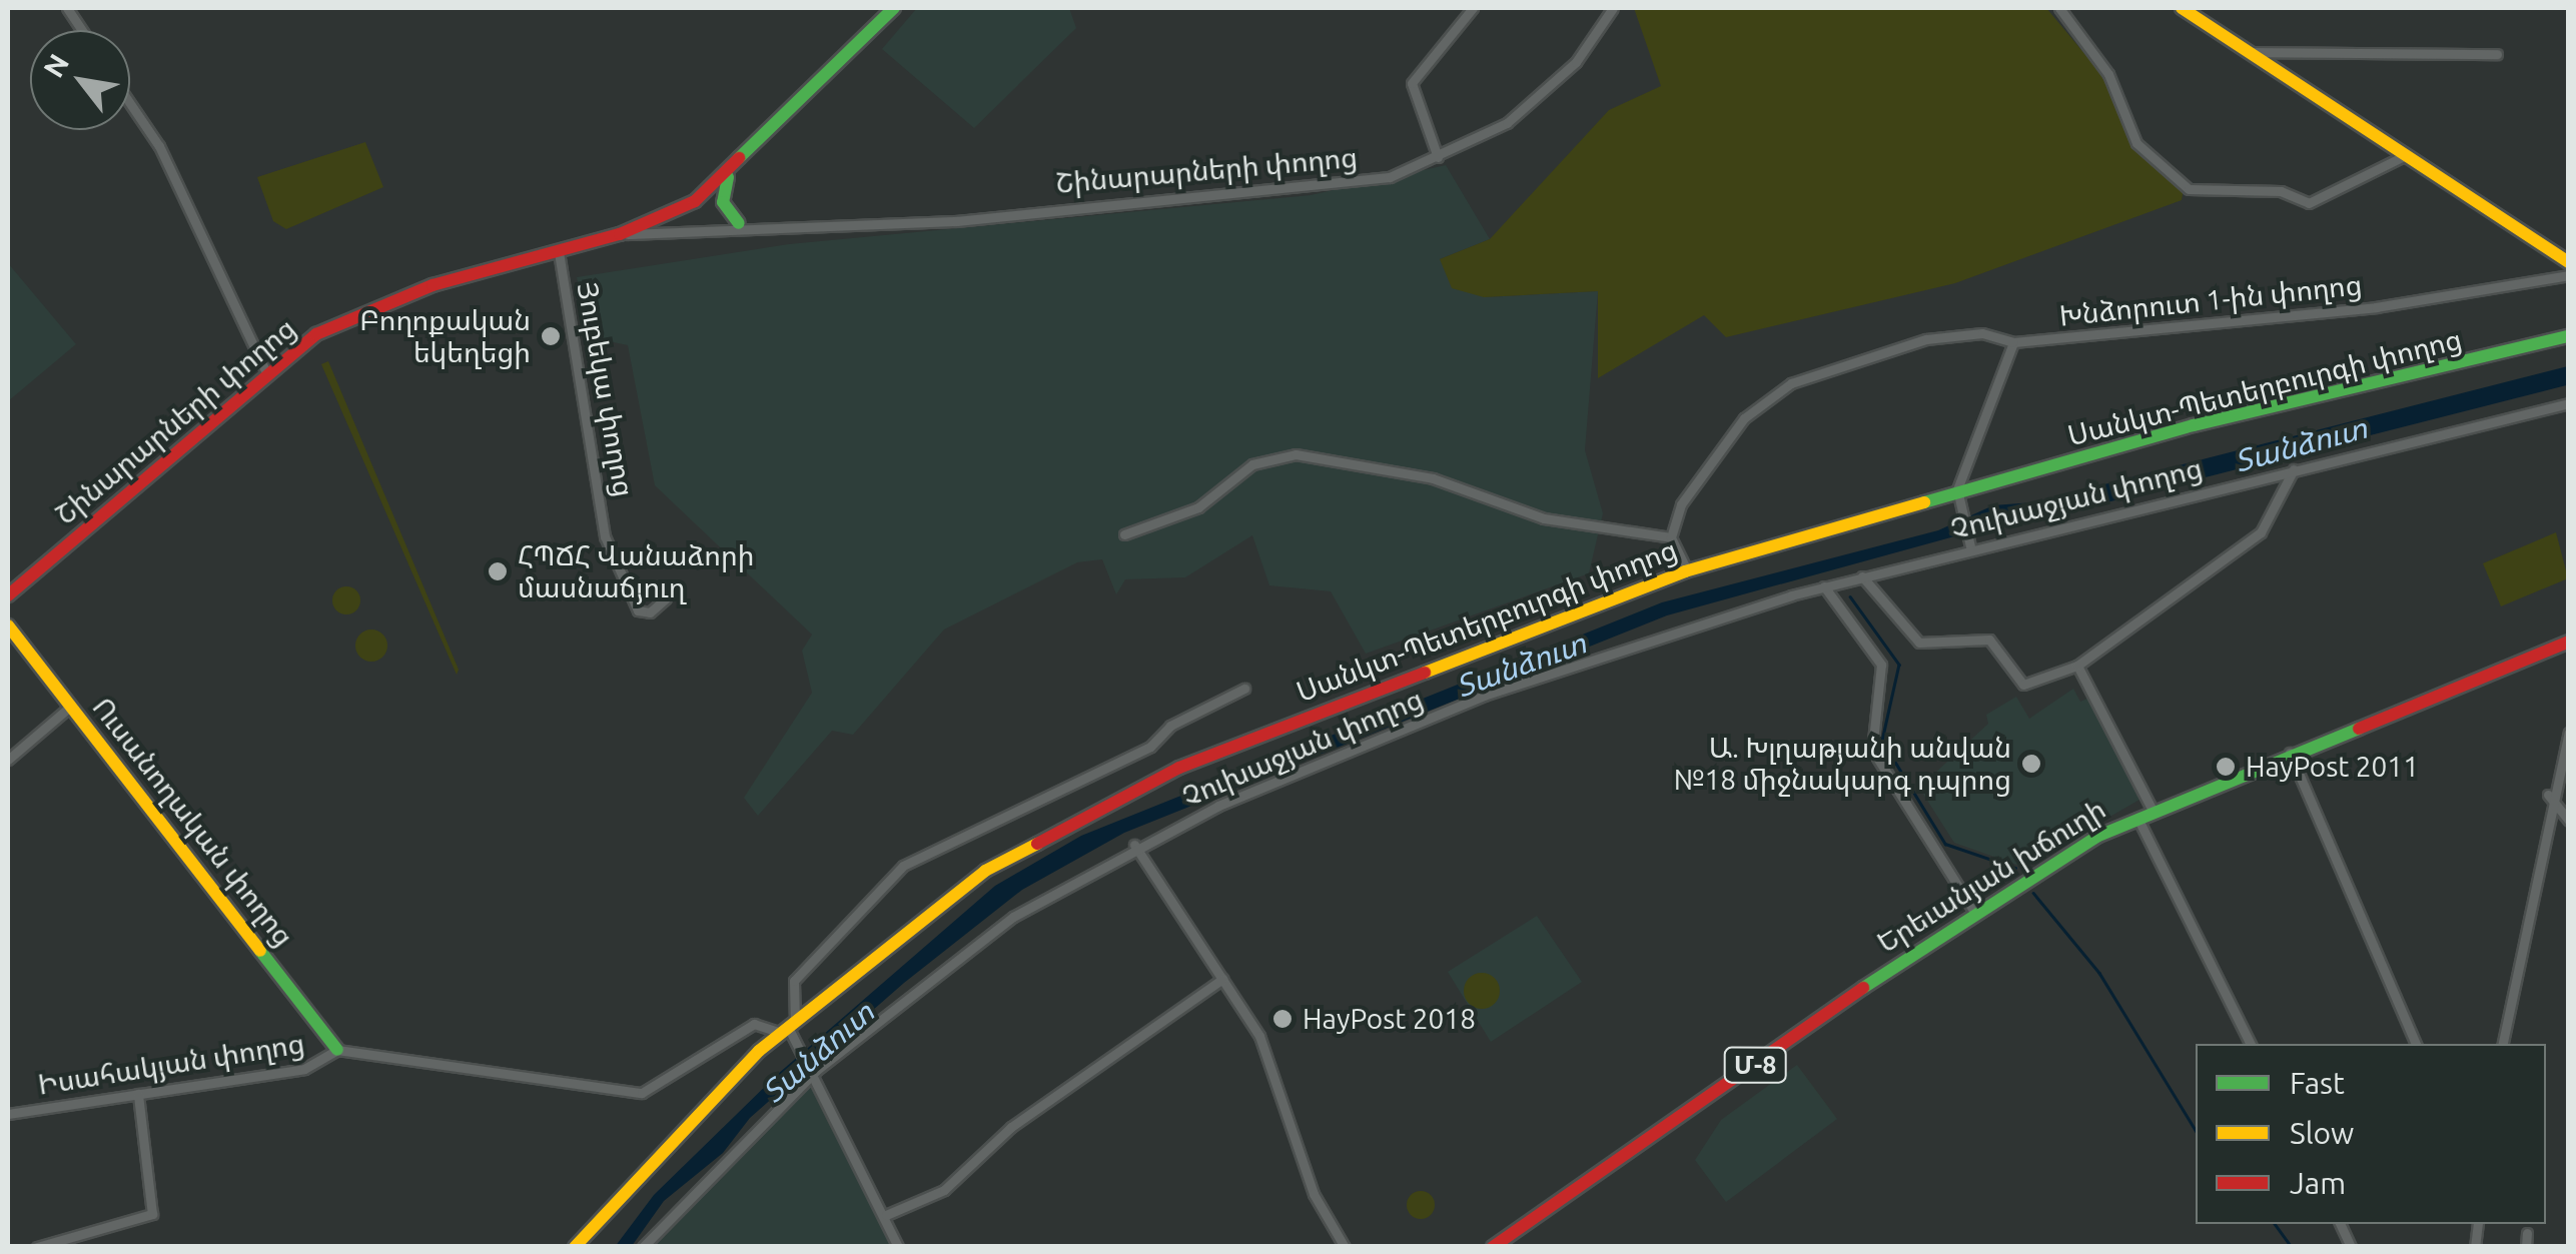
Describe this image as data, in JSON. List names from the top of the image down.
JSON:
{
  "streets": {
    "main road": [
      "Շինարարների փողոց",
      "Սանկտ-Պետերբուրգի փողոց",
      "Ուսանողական փողոց",
      "Երեւանյան խճուղի",
      "Մ-8"
    ],
    "street": [
      "Խնձորուտ 1-ին փողոց",
      "Յուբեկա փողոց",
      "Չուխաջյան փողոց",
      "Իսահակյան փողոց"
    ]
  },
  "crossings": [
    ["Շինարարների փողոց", "Յուբեկա փողոց"],
    ["Ուսանողական փողոց", "Իսահակյան փողոց"]
  ],
  "water": ["Տանձուտ"],
  "places": [
    "Բողոքական եկեղեցի",
    "ՀՊՃՀ Վանաձորի մասնաճյուղ",
    "Ա. Խլղաթյանի անվան №18 միջնակարգ դպրոց",
    "HayPost 2011",
    "HayPost 2018"
  ],
  "legend": ["Fast", "Slow", "Jam"],
  "north": "top left"
}
